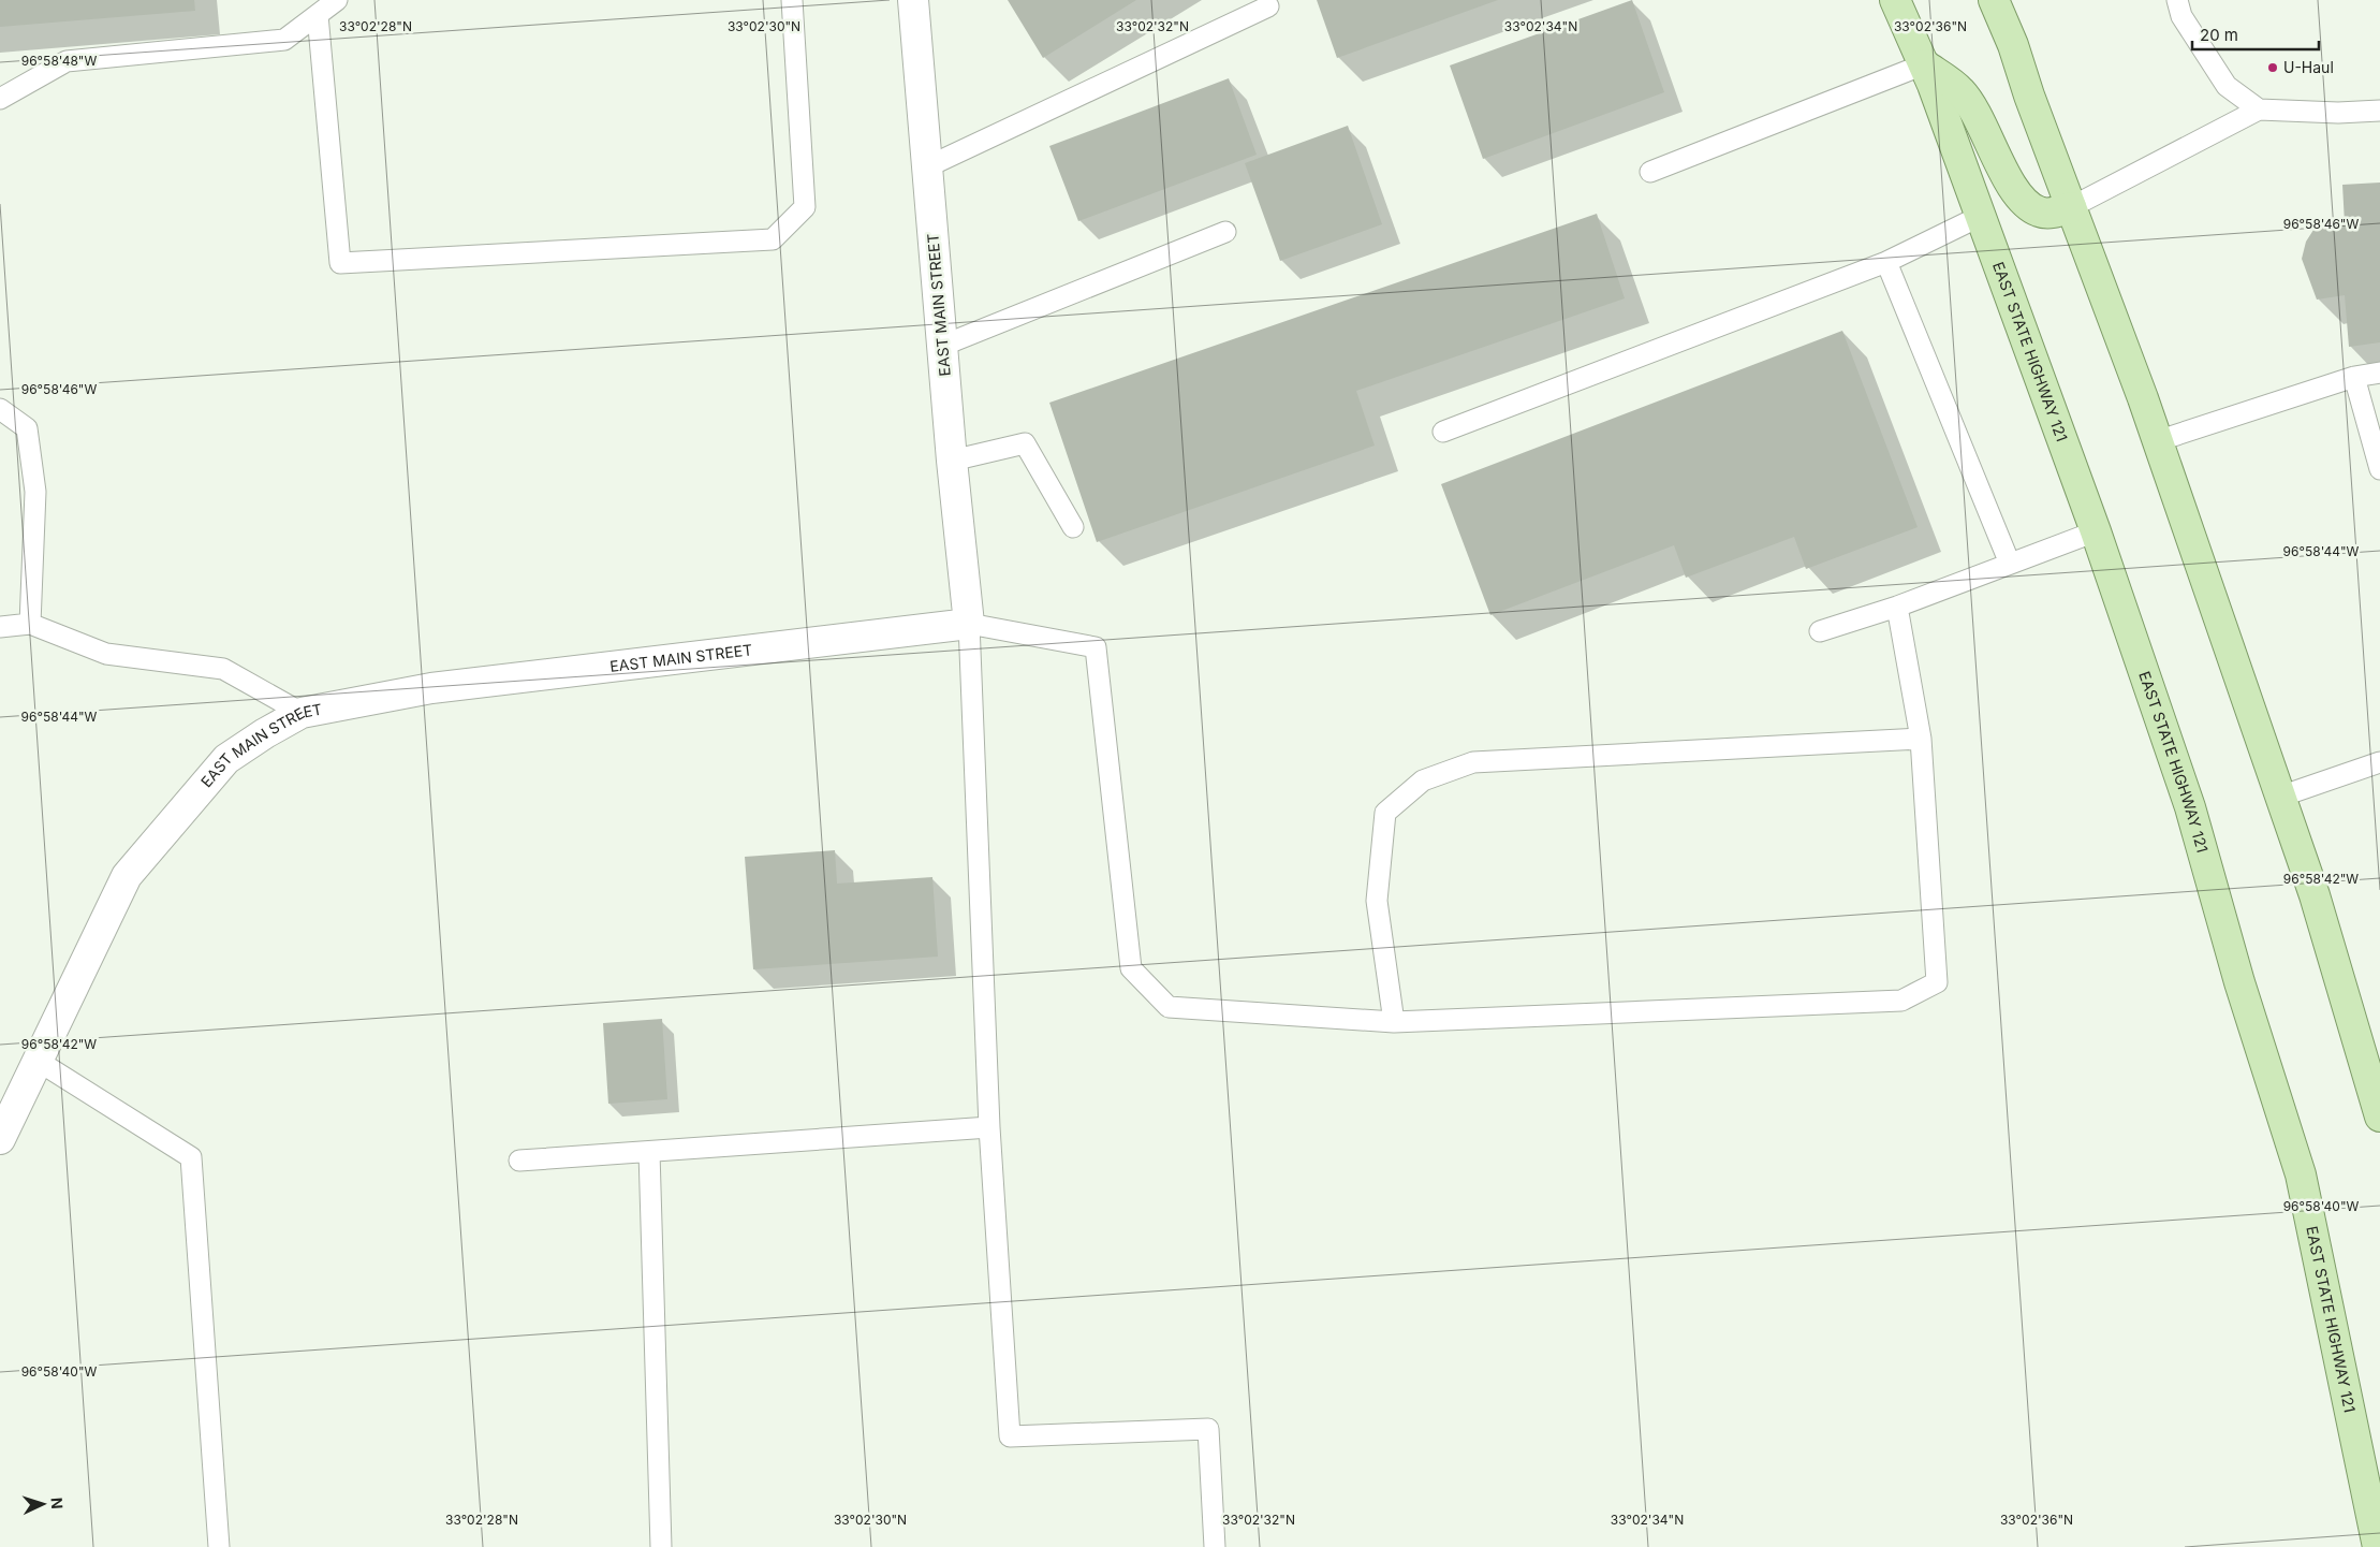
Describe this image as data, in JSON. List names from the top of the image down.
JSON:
{
  "streets": {
    "main road": ["EAST STATE HIGHWAY 121"],
    "street": ["EAST MAIN STREET"]
  },
  "places": ["U-Haul"],
  "scale_bar": "20 m",
  "north": "right",
  "coordinates": [
    "33°02'28\"N",
    "33°02'30\"N",
    "33°02'32\"N",
    "33°02'34\"N",
    "33°02'36\"N",
    "96°58'48\"W",
    "96°58'46\"W",
    "96°58'44\"W",
    "96°58'42\"W",
    "96°58'40\"W"
  ]
}
